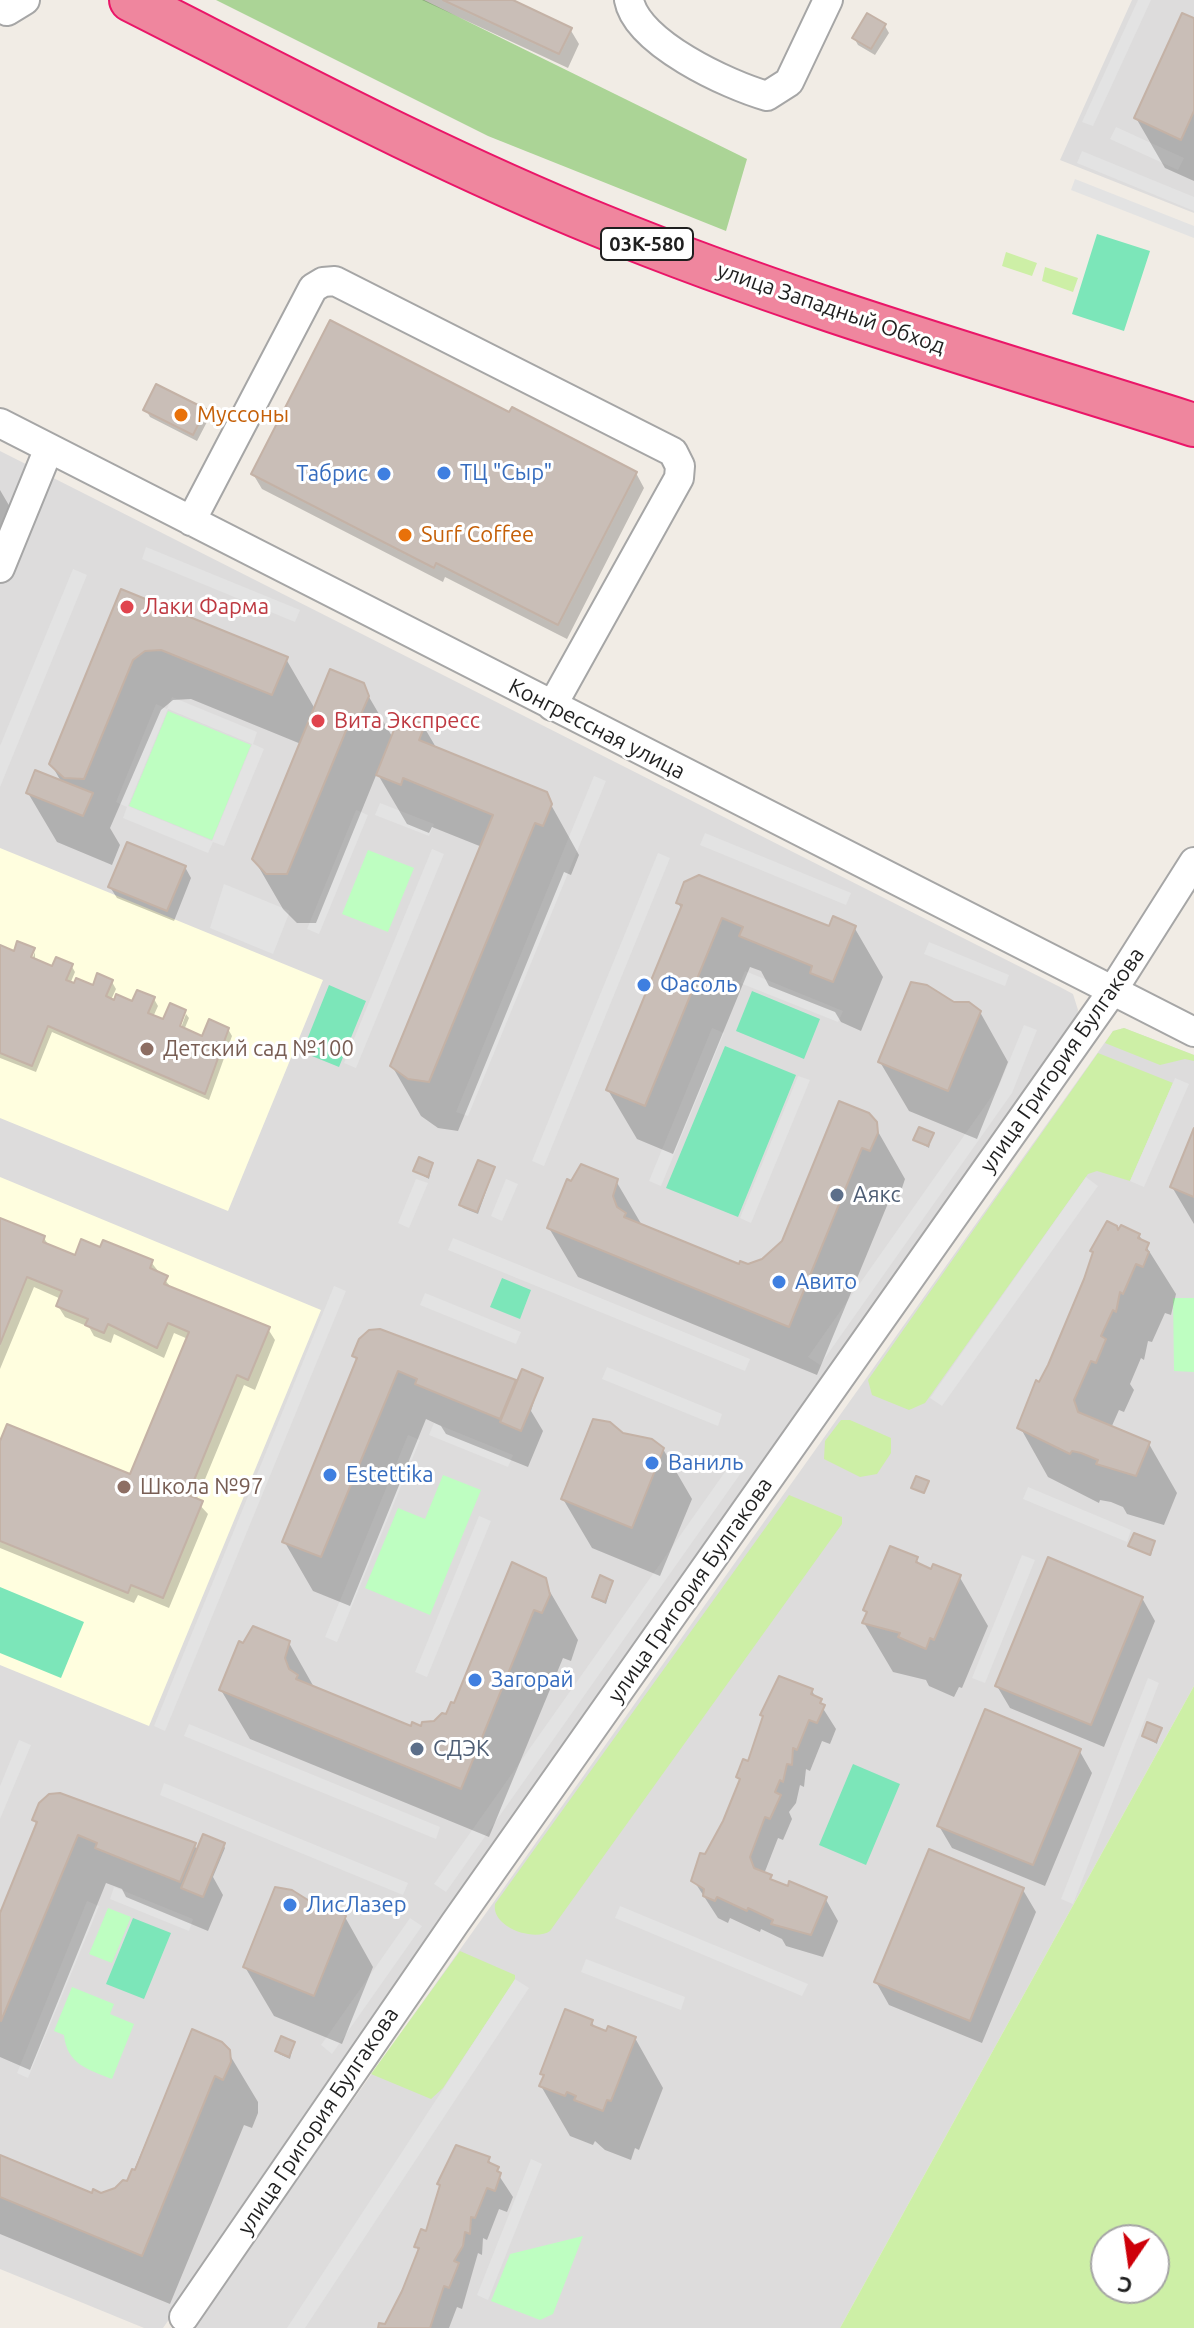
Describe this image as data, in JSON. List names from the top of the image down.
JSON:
{
  "streets": {
    "highway": ["03К-580", "улица Западный Обход"],
    "street": ["Конгрессная улица", "улица Григория Булгакова"]
  },
  "crossings": [
    ["Конгрессная улица", "улица Григория Булгакова"]
  ],
  "places": [
    "Муссоны",
    "ТЦ \"Сыр\"",
    "Табрис",
    "Surf Coffee",
    "Лаки Фарма",
    "Вита Экспресс",
    "Фасоль",
    "Детский сад №100",
    "Аякс",
    "Авито",
    "Ваниль",
    "Estettika",
    "Школа №97",
    "Загорай",
    "СДЭК",
    "ЛисЛазер"
  ],
  "north": "bottom"
}
